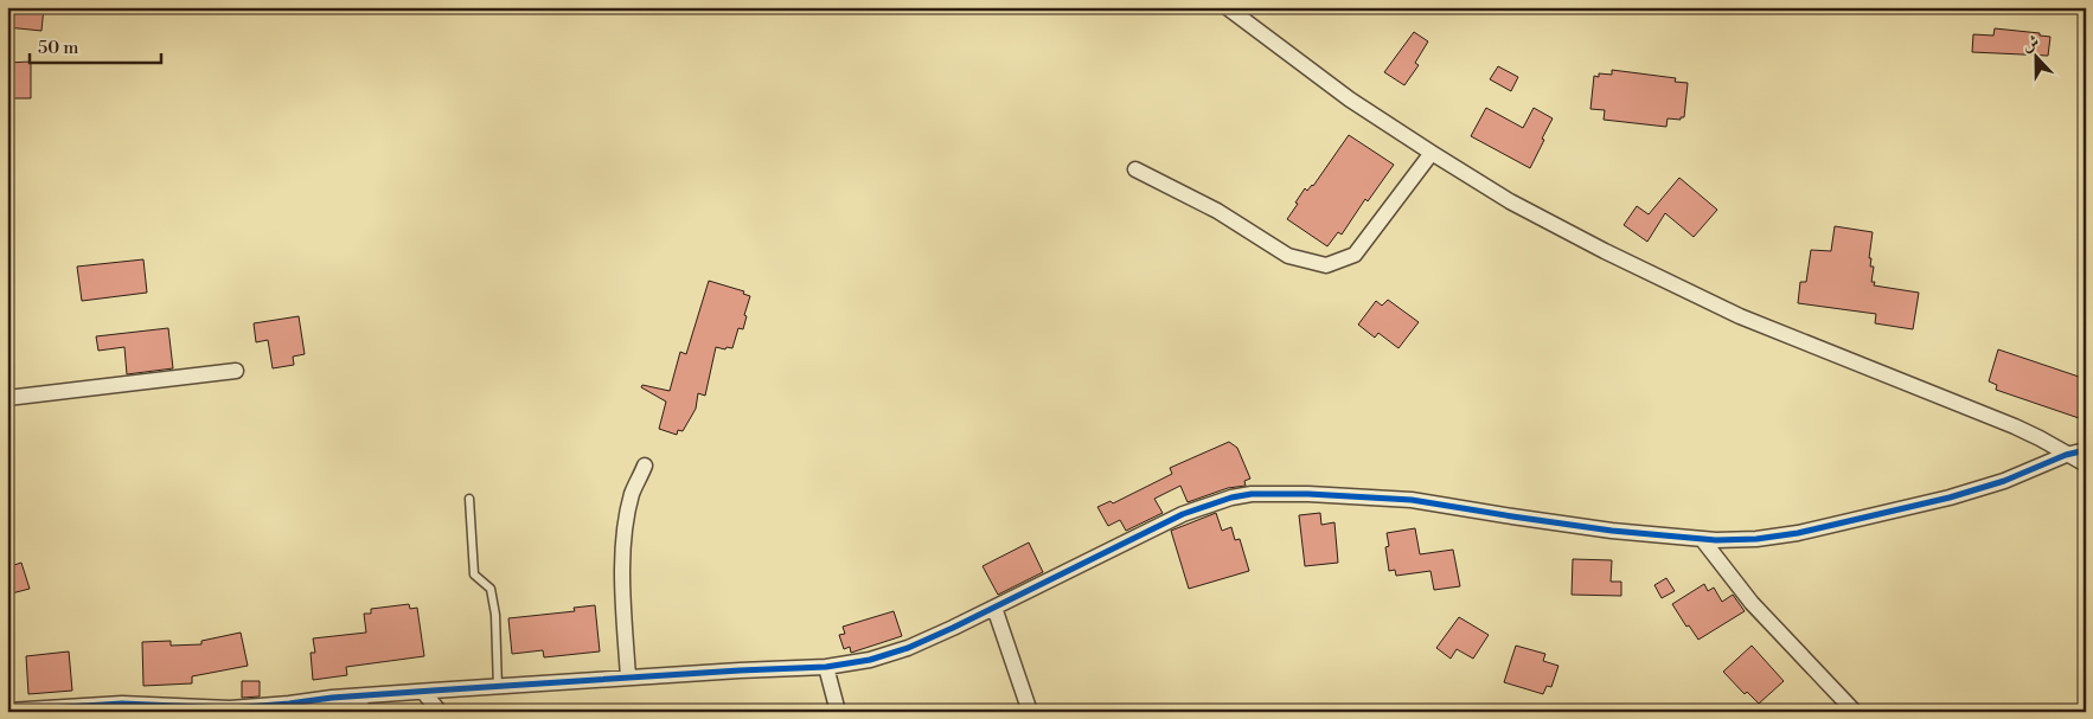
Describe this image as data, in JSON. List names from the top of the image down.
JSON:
{
  "scale_bar": "50 m",
  "north": "top"
}
